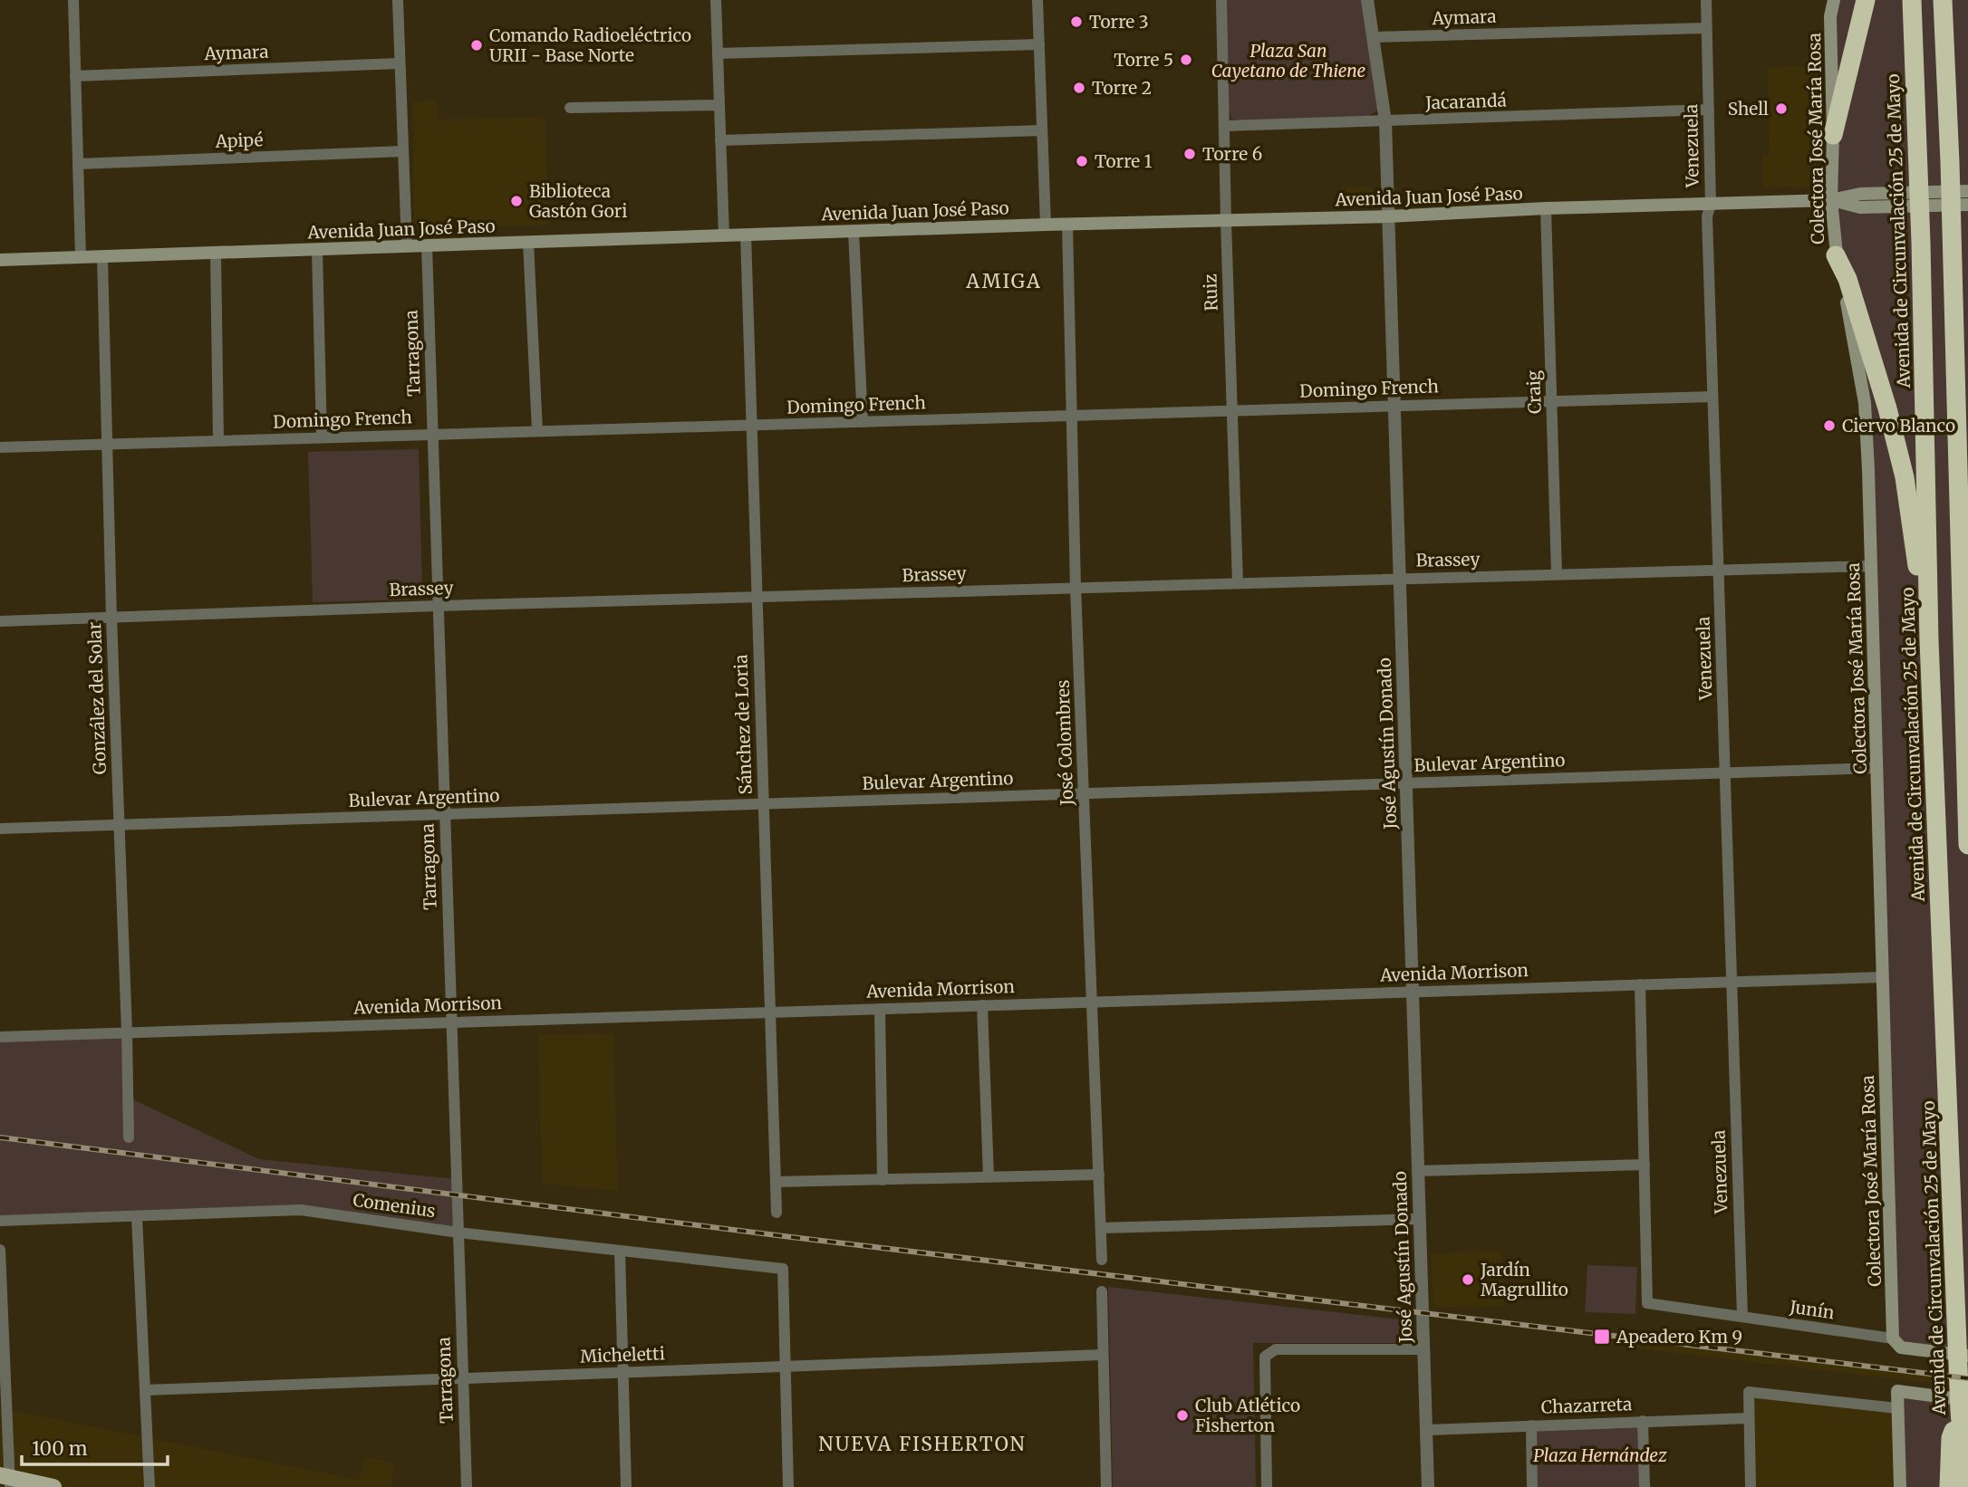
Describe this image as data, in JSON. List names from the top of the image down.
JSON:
{
  "streets": {
    "highway": ["Avenida de Circunvalación 25 de Mayo"],
    "main road": ["Colectora José María Rosa", "Avenida Juan José Paso", "Junín"],
    "street": [
      "Aymara",
      "Jacarandá",
      "Apipé",
      "Venezuela",
      "Ruiz",
      "Tarragona",
      "Domingo French",
      "Craig",
      "Brassey",
      "González del Solar",
      "Sánchez de Loria",
      "José Colombres",
      "José Agustín Donado",
      "Bulevar Argentino",
      "Avenida Morrison",
      "Comenius",
      "Micheletti",
      "Chazarreta"
    ]
  },
  "crossings": [
    ["Aymara", "Venezuela"],
    ["Aymara", "José Agustín Donado"],
    ["Jacarandá", "Venezuela"],
    ["Jacarandá", "Ruiz"],
    ["Jacarandá", "José Agustín Donado"],
    ["Colectora José María Rosa", "Avenida Juan José Paso"],
    ["Colectora José María Rosa", "Brassey"],
    ["Colectora José María Rosa", "Bulevar Argentino"],
    ["Colectora José María Rosa", "Avenida Morrison"],
    ["Colectora José María Rosa", "Junín"],
    ["Venezuela", "Avenida Juan José Paso"],
    ["Venezuela", "Domingo French"],
    ["Venezuela", "Brassey"],
    ["Venezuela", "Bulevar Argentino"],
    ["Venezuela", "Avenida Morrison"],
    ["Venezuela", "Junín"],
    ["Avenida Juan José Paso", "Ruiz"],
    ["Avenida Juan José Paso", "Tarragona"],
    ["Avenida Juan José Paso", "Craig"],
    ["Avenida Juan José Paso", "González del Solar"],
    ["Avenida Juan José Paso", "Sánchez de Loria"],
    ["Avenida Juan José Paso", "José Colombres"],
    ["Avenida Juan José Paso", "José Agustín Donado"],
    ["Ruiz", "Domingo French"],
    ["Ruiz", "Brassey"],
    ["Tarragona", "Domingo French"],
    ["Tarragona", "Brassey"],
    ["Tarragona", "Bulevar Argentino"],
    ["Tarragona", "Avenida Morrison"],
    ["Tarragona", "Comenius"],
    ["Tarragona", "Micheletti"],
    ["Domingo French", "Craig"],
    ["Domingo French", "González del Solar"],
    ["Domingo French", "Sánchez de Loria"],
    ["Domingo French", "José Colombres"],
    ["Domingo French", "José Agustín Donado"],
    ["Craig", "Brassey"],
    ["Brassey", "González del Solar"],
    ["Brassey", "Sánchez de Loria"],
    ["Brassey", "José Colombres"],
    ["Brassey", "José Agustín Donado"],
    ["González del Solar", "Bulevar Argentino"],
    ["González del Solar", "Avenida Morrison"],
    ["Sánchez de Loria", "Bulevar Argentino"],
    ["Sánchez de Loria", "Avenida Morrison"],
    ["José Colombres", "Bulevar Argentino"],
    ["José Colombres", "Avenida Morrison"],
    ["José Agustín Donado", "Bulevar Argentino"],
    ["José Agustín Donado", "Avenida Morrison"],
    ["José Agustín Donado", "Chazarreta"],
    ["Comenius", "Micheletti"]
  ],
  "districts": ["AMIGA", "NUEVA FISHERTON"],
  "parks": ["Plaza San Cayetano de Thiene", "Plaza Hernández"],
  "places": {
    "other": [
      "Torre 3",
      "Comando Radioeléctrico URII - Base Norte",
      "Torre 5",
      "Torre 2",
      "Shell",
      "Torre 6",
      "Torre 1",
      "Biblioteca Gastón Gori",
      "Ciervo Blanco",
      "Jardín Magrullito",
      "Club Atlético Fisherton"
    ],
    "transit": ["Apeadero Km 9"]
  },
  "scale_bar": "100 m"
}
